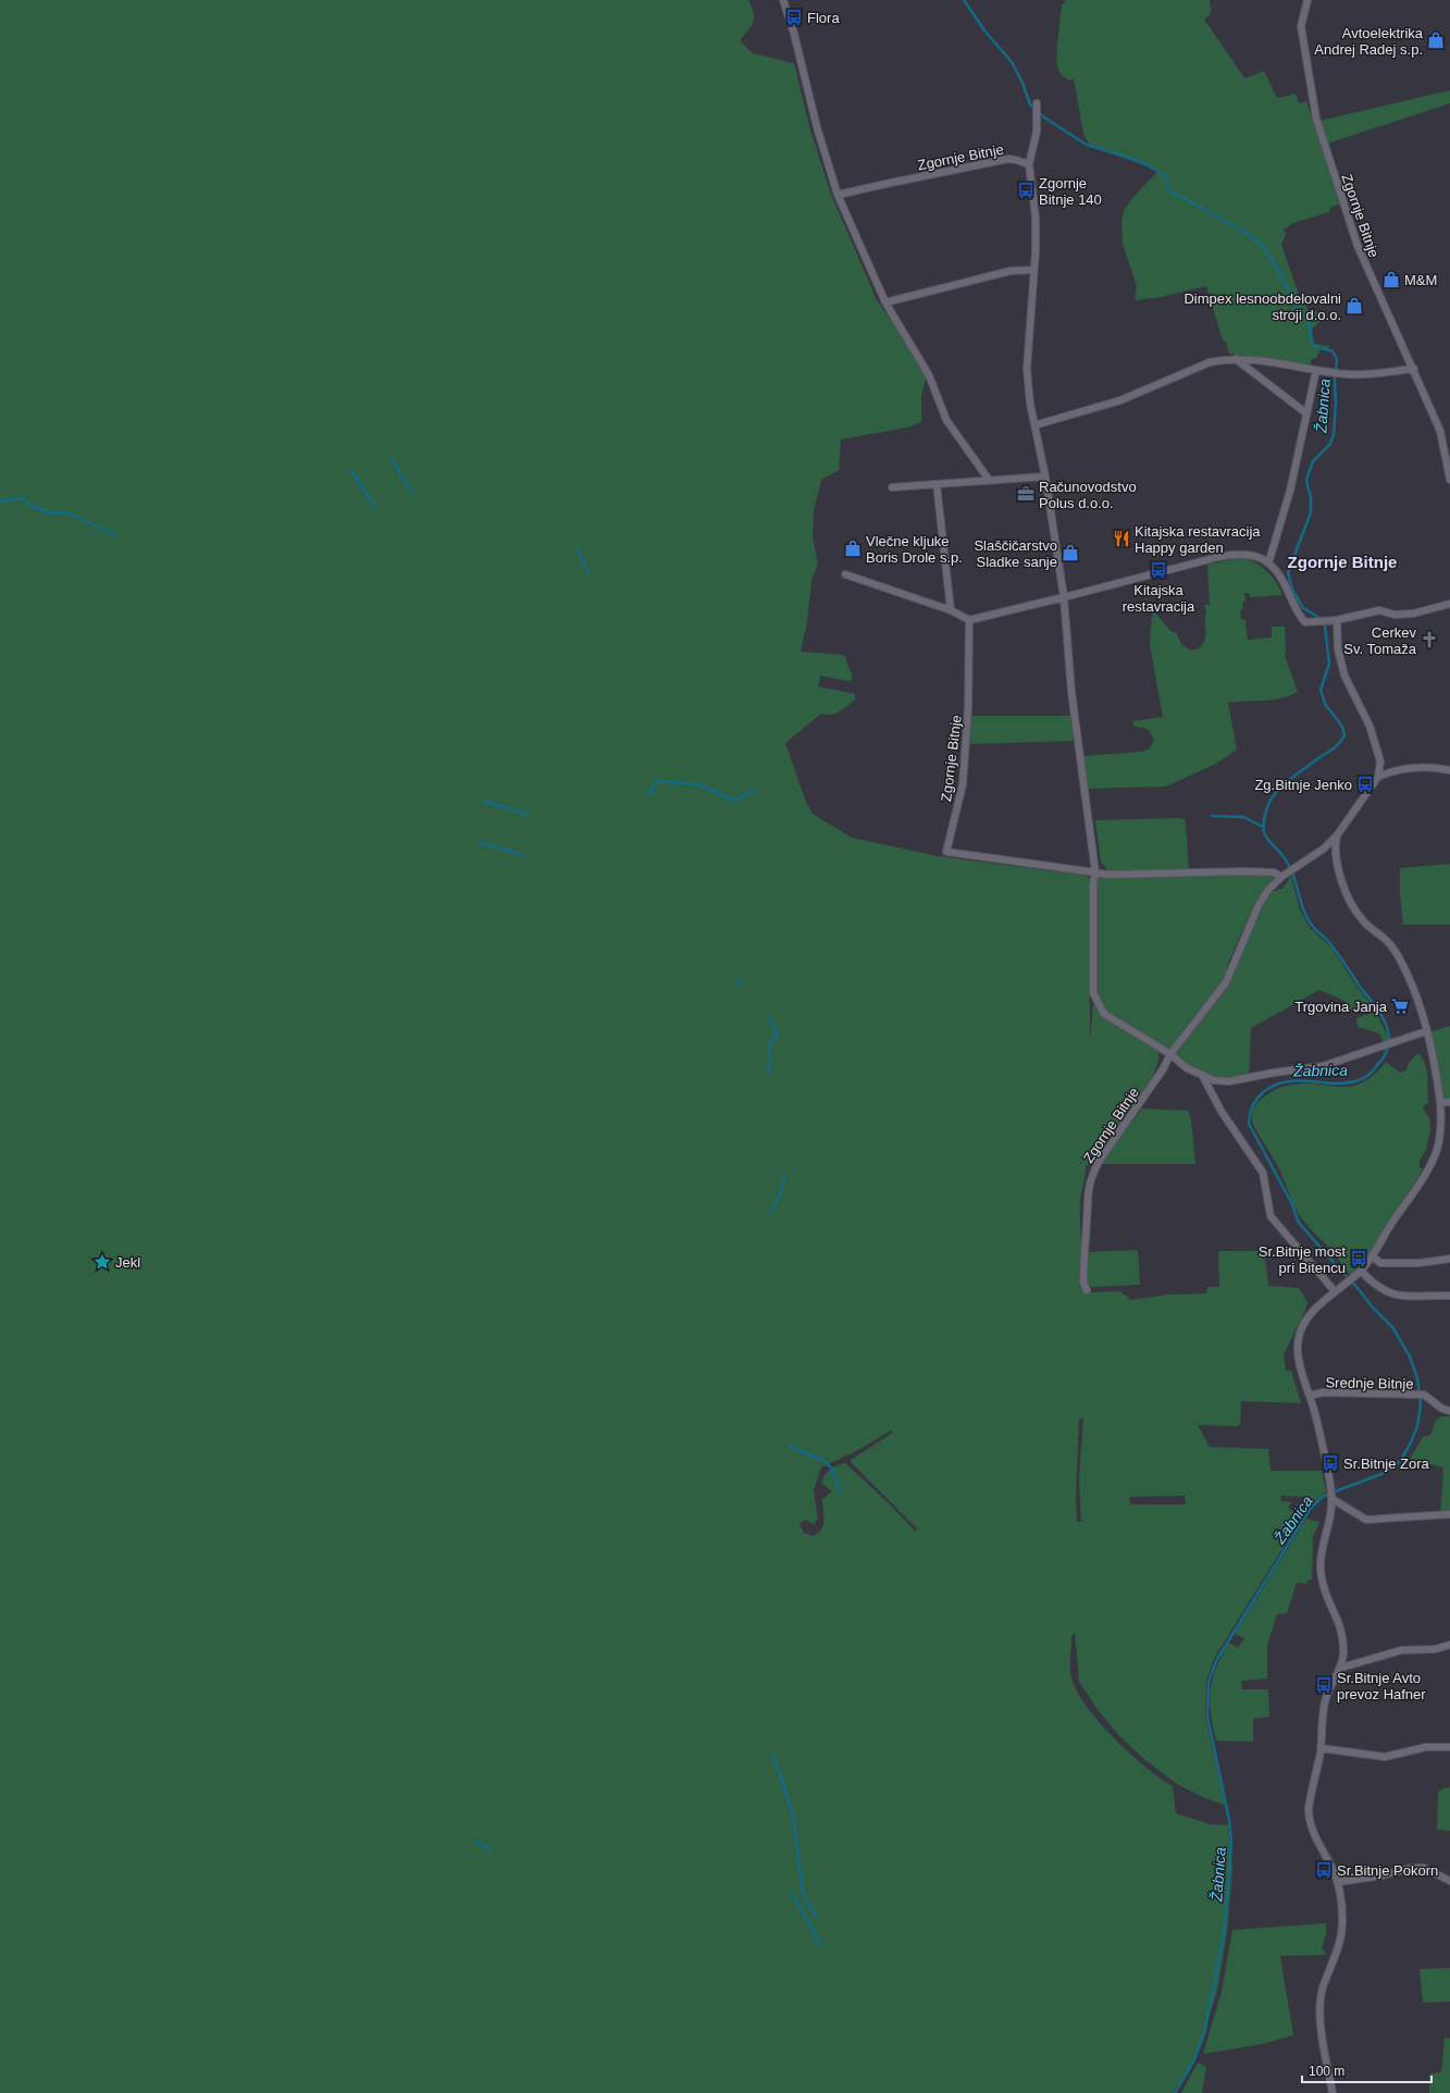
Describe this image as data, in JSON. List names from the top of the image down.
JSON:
{
  "streets": {
    "street": ["Zgornje Bitnje", "Srednje Bitnje"]
  },
  "districts": ["Zgornje Bitnje"],
  "water": ["Žabnica"],
  "places": {
    "bus stop": [
      "Flora",
      "Zgornje Bitnje 140",
      "Kitajska restavracija",
      "Zg.Bitnje Jenko",
      "Sr.Bitnje most pri Bitencu",
      "Sr.Bitnje Zora",
      "Sr.Bitnje Avto prevoz Hafner",
      "Sr.Bitnje Pokorn"
    ],
    "shop": [
      "Avtoelektrika Andrej Radej s.p.",
      "M&M",
      "Dimpex lesnoobdelovalni stroji d.o.o.",
      "Vlečne kljuke Boris Drole s.p.",
      "Slaščičarstvo Sladke sanje"
    ],
    "office": ["Računovodstvo Polus d.o.o."],
    "restaurant": ["Kitajska restavracija Happy garden"],
    "church": ["Cerkev Sv. Tomaža"],
    "supermarket": ["Trgovina Janja"],
    "place": ["Jekl"]
  },
  "scale_bar": "100 m"
}
